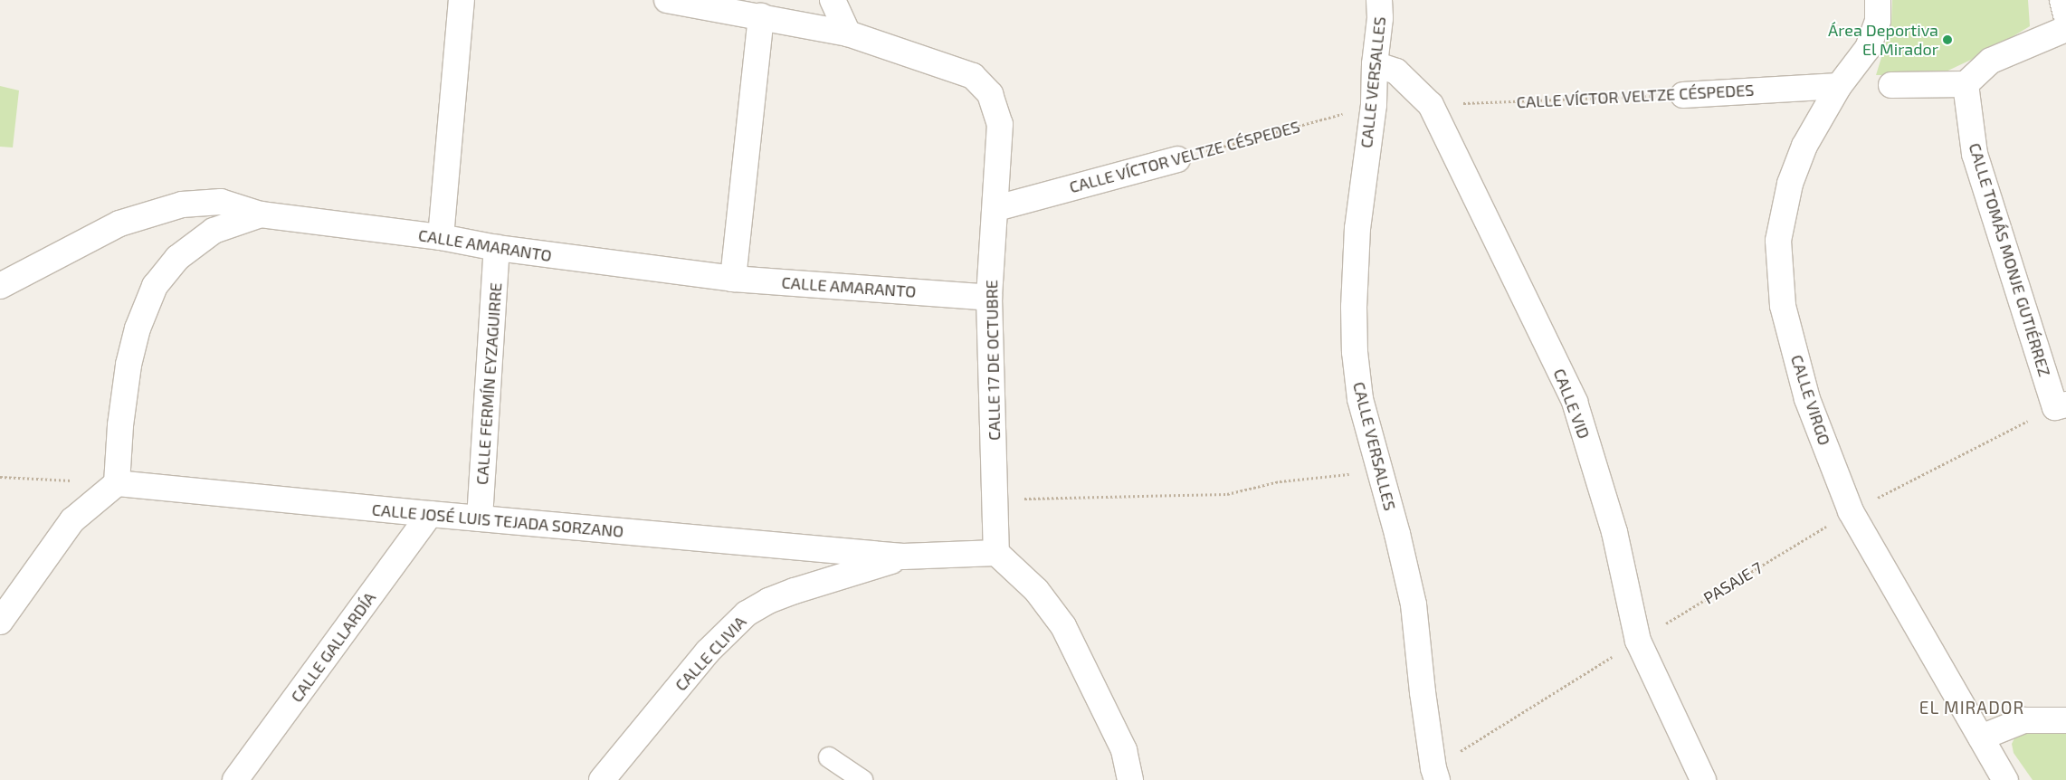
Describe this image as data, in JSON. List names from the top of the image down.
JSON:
{
  "streets": {
    "street": [
      "CALLE VERSALLES",
      "CALLE VÍCTOR VELTZE CÉSPEDES",
      "CALLE AMARANTO",
      "CALLE TOMÁS MONJE GUTIÉRREZ",
      "CALLE 17 DE OCTUBRE",
      "CALLE FERMÍN EYZAGUIRRE",
      "CALLE VIRGO",
      "CALLE VID",
      "CALLE JOSÉ LUIS TEJADA SORZANO",
      "CALLE GALLARDÍA",
      "CALLE CLIVIA"
    ],
    "path": ["PASAJE 7"]
  },
  "crossings": [
    ["CALLE VERSALLES", "CALLE VÍCTOR VELTZE CÉSPEDES"],
    ["CALLE VERSALLES", "CALLE VID"],
    ["CALLE VERSALLES", "PASAJE 7"],
    ["CALLE VÍCTOR VELTZE CÉSPEDES", "CALLE 17 DE OCTUBRE"],
    ["CALLE VÍCTOR VELTZE CÉSPEDES", "CALLE VIRGO"],
    ["CALLE VÍCTOR VELTZE CÉSPEDES", "CALLE VID"],
    ["CALLE AMARANTO", "CALLE 17 DE OCTUBRE"],
    ["CALLE AMARANTO", "CALLE FERMÍN EYZAGUIRRE"],
    ["CALLE TOMÁS MONJE GUTIÉRREZ", "PASAJE 7"],
    ["CALLE 17 DE OCTUBRE", "CALLE JOSÉ LUIS TEJADA SORZANO"],
    ["CALLE FERMÍN EYZAGUIRRE", "CALLE JOSÉ LUIS TEJADA SORZANO"],
    ["CALLE VIRGO", "PASAJE 7"],
    ["CALLE VID", "PASAJE 7"],
    ["CALLE JOSÉ LUIS TEJADA SORZANO", "CALLE GALLARDÍA"],
    ["CALLE JOSÉ LUIS TEJADA SORZANO", "CALLE CLIVIA"]
  ],
  "districts": ["EL MIRADOR"],
  "places": ["Área Deportiva El Mirador"]
}
